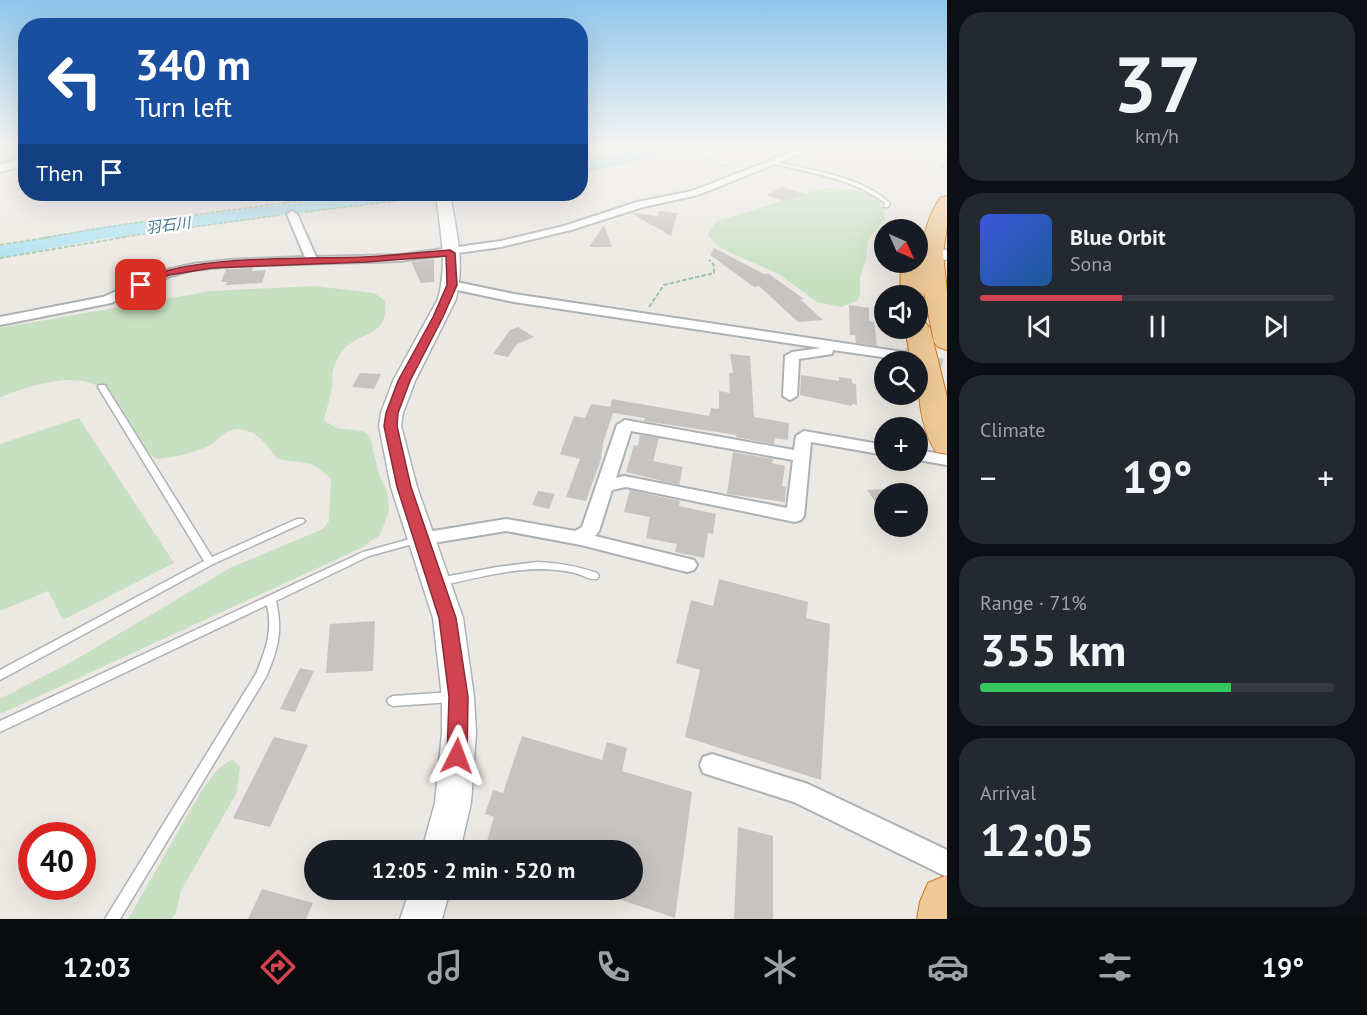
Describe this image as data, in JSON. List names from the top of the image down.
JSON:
{
  "water": ["羽石川"],
  "north": "bottom right",
  "page": {
    "tile": [
      ["37", "km/h"],
      "Climate",
      ["Range · 71%", "355 km"],
      ["Arrival", "12:05"]
    ],
    "turn": ["340 m", "Turn left"],
    "then": "Then",
    "song": ["Blue Orbit", "Sona"],
    "map_buttons": ["+", "−"],
    "heat": ["−", "19°", "+"],
    "limit": "40",
    "trip": "12:05 · 2 min · 520 m",
    "tabs": ["12:03", "19°"]
  }
}
